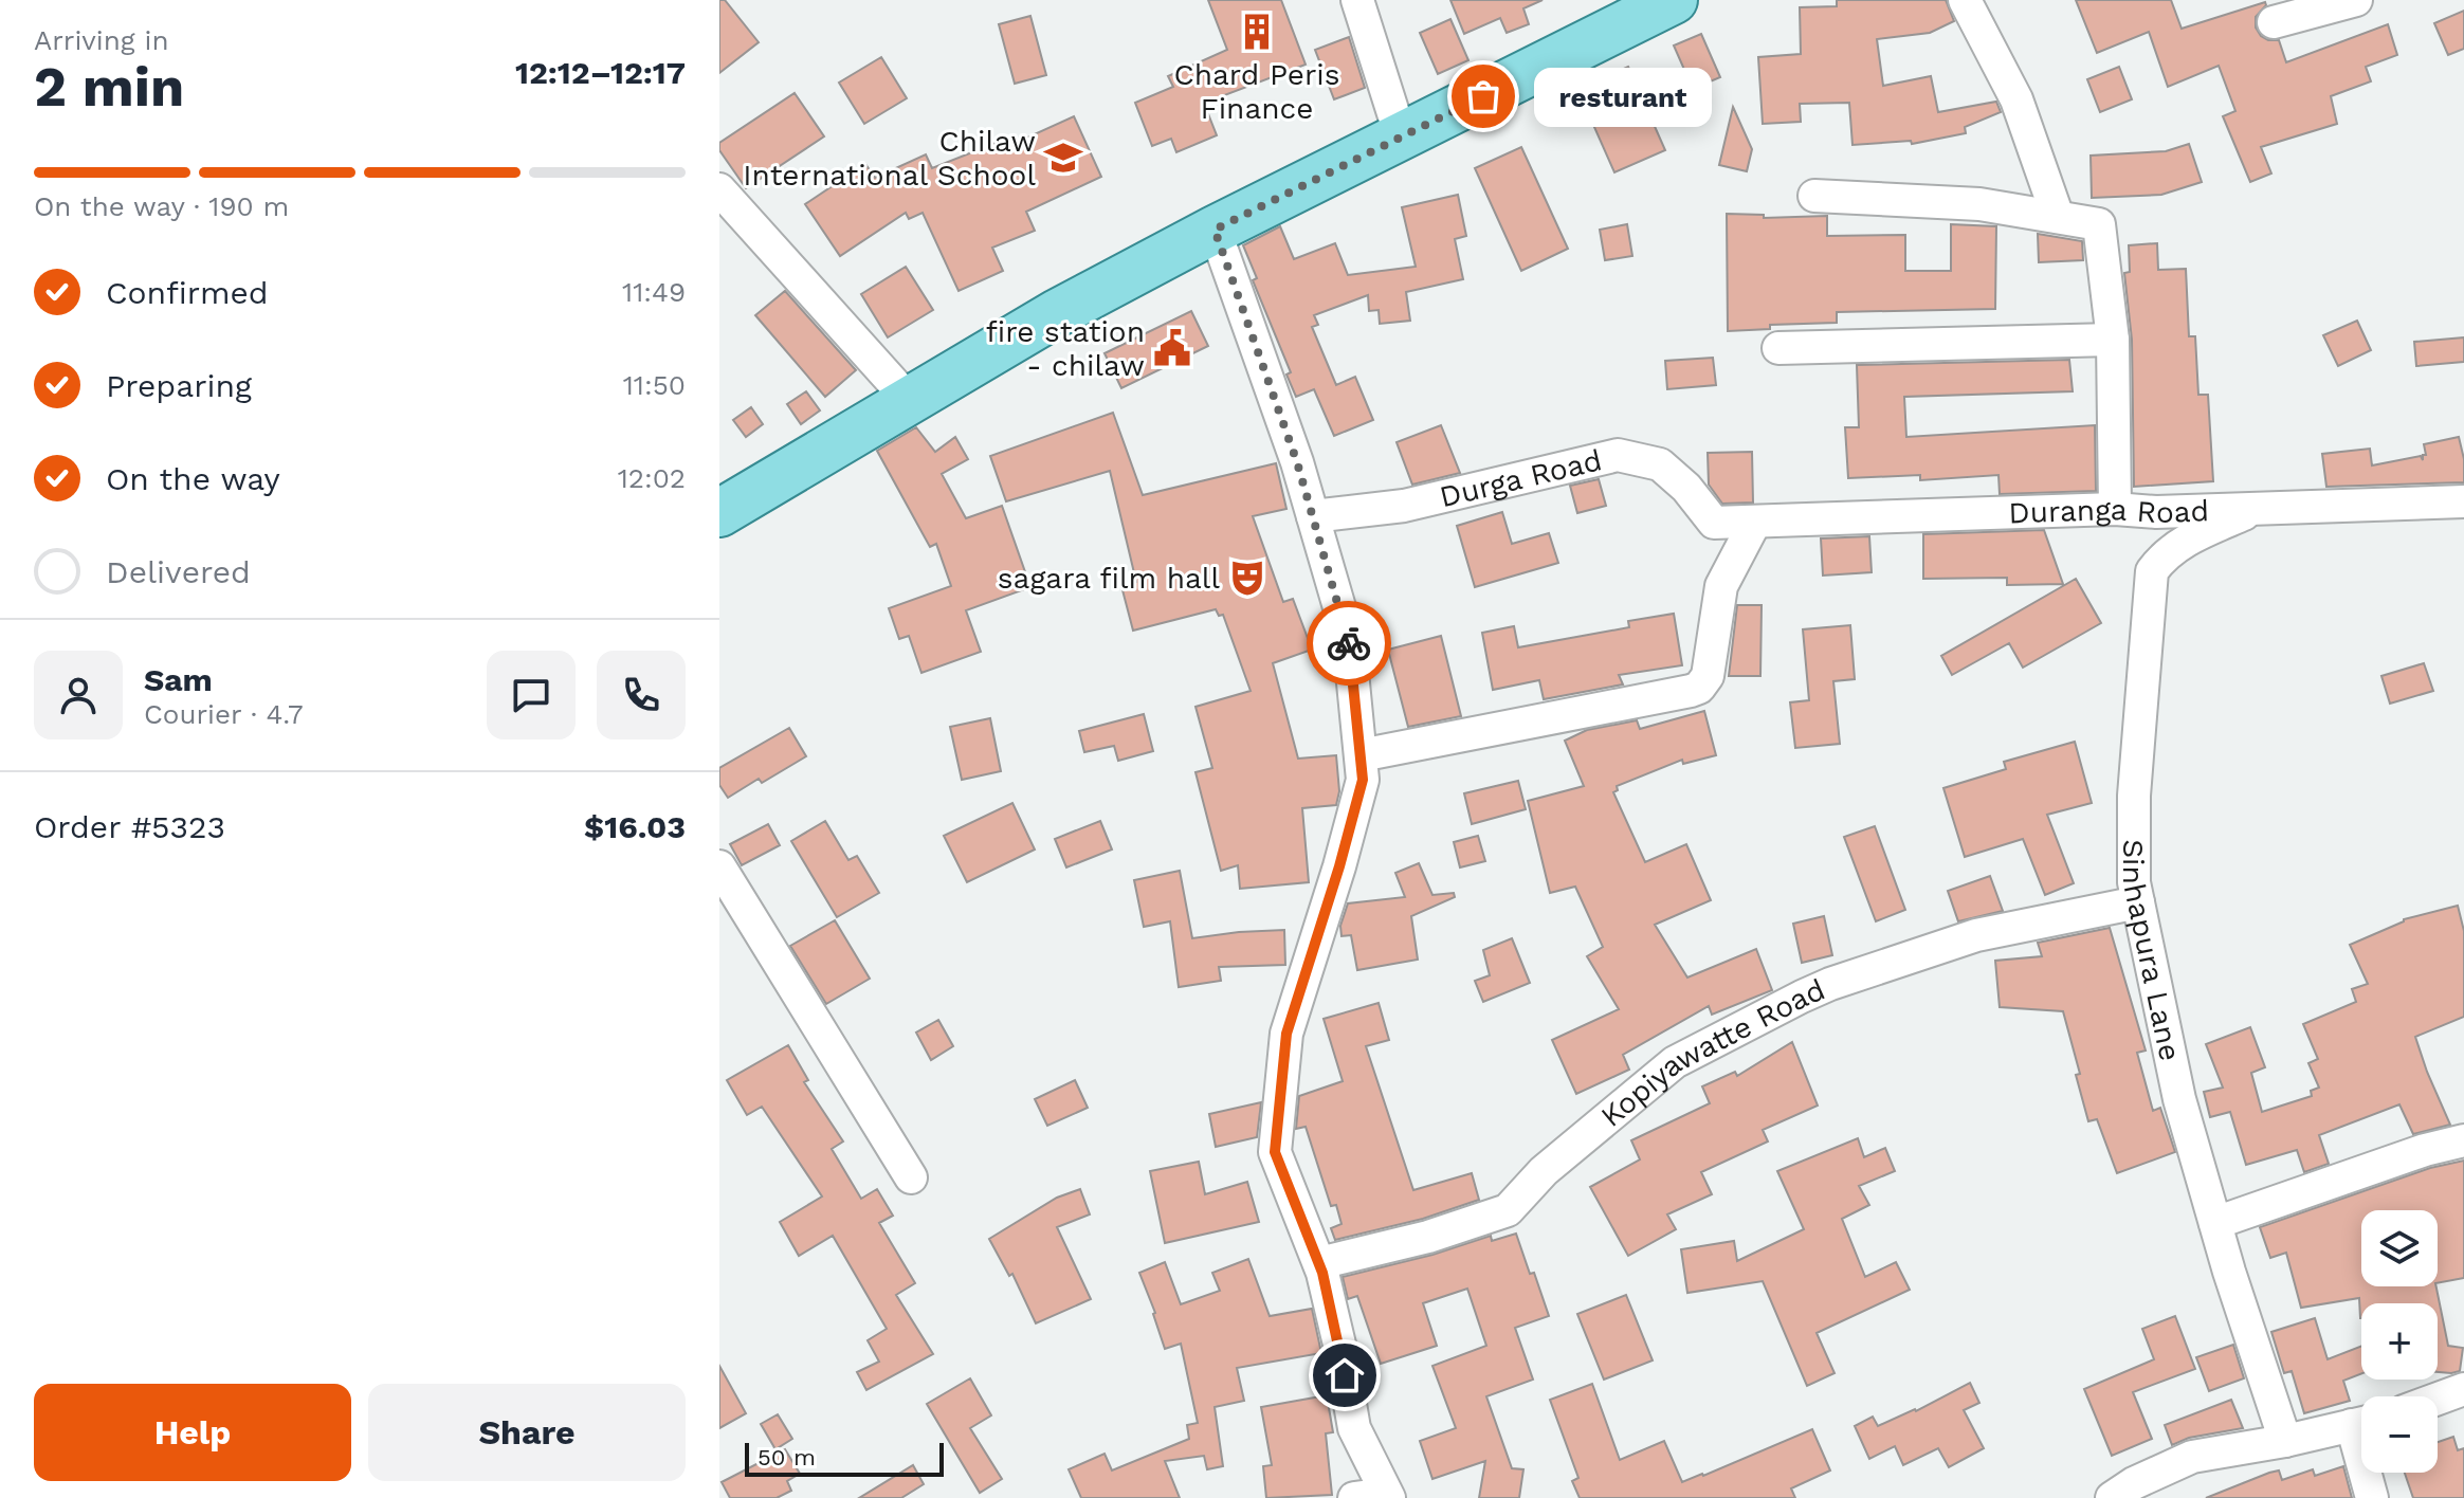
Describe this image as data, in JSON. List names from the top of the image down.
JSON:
{
  "streets": {
    "street": [
      "Durga Road",
      "Duranga Road",
      "Sinhapura Lane",
      "Kopiyawatte Road"
    ]
  },
  "crossings": [
    ["Durga Road", "Duranga Road"],
    ["Duranga Road", "Sinhapura Lane"],
    ["Sinhapura Lane", "Kopiyawatte Road"]
  ],
  "places": {
    "building": ["Chard Peris Finance"],
    "other": ["resturant"],
    "school or university": ["Chilaw International School"],
    "public building": ["fire station - chilaw"],
    "theatre": ["sagara film hall"]
  },
  "scale_bar": "50 m",
  "page": {
    "heading": ["2 min", "Arriving in", "12:12–12:17"],
    "panel": [
      "Sam",
      "Courier · 4.7",
      "Order #5323",
      "$16.03"
    ],
    "bubble": "resturant",
    "bar": "On the way · 190 m",
    "list": [
      ["Confirmed", "11:49"],
      ["Preparing", "11:50"],
      ["On the way", "12:02"],
      "Delivered"
    ],
    "map_buttons": ["+", "−"],
    "buttons": ["Help", "Share"],
    "scale": "50 m"
  }
}
